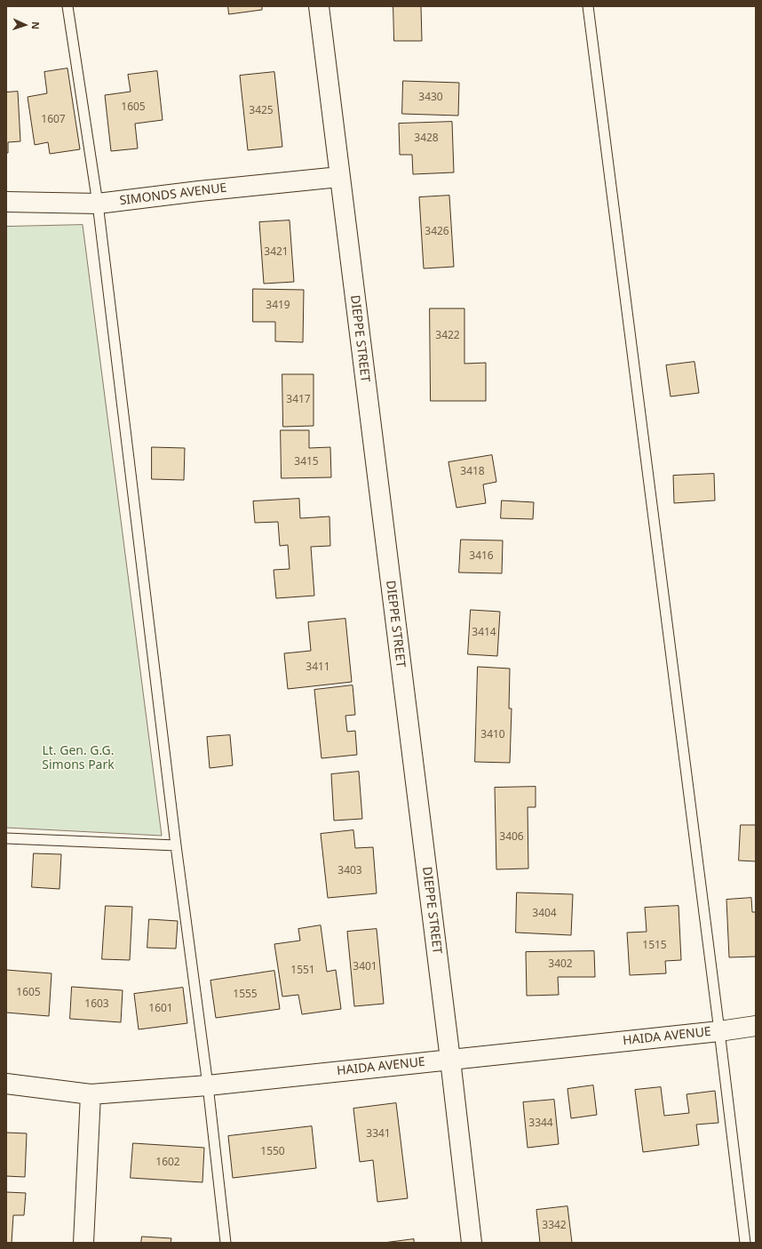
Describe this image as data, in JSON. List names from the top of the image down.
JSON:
{
  "streets": {
    "street": ["SIMONDS AVENUE", "DIEPPE STREET", "HAIDA AVENUE"]
  },
  "crossings": [
    ["SIMONDS AVENUE", "DIEPPE STREET"],
    ["DIEPPE STREET", "HAIDA AVENUE"]
  ],
  "parks": ["Lt. Gen. G.G. Simons Park"],
  "house_numbers": [
    "3430",
    "1605",
    "3425",
    "1607",
    "3428",
    "3426",
    "3421",
    "3419",
    "3422",
    "3417",
    "3415",
    "3418",
    "3416",
    "3414",
    "3411",
    "3410",
    "3406",
    "3403",
    "3404",
    "1515",
    "3402",
    "3401",
    "1551",
    "1605",
    "1555",
    "1603",
    "1601",
    "3344",
    "3341",
    "1550",
    "1602",
    "3342"
  ],
  "north": "right"
}
